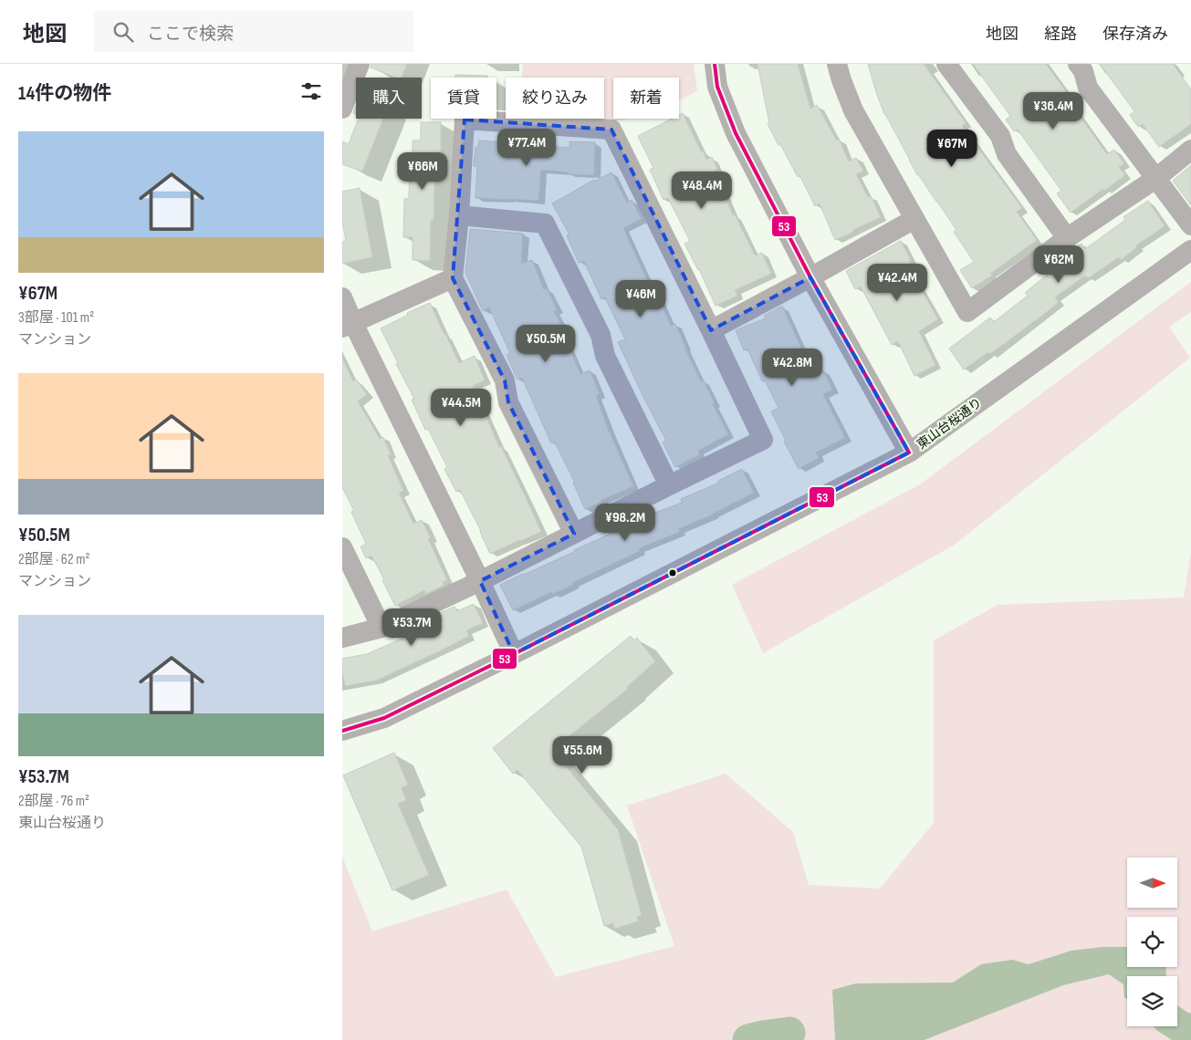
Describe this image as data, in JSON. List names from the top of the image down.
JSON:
{
  "streets": {
    "street": ["東山台桜通り"]
  },
  "lines": ["transit line 53"],
  "north": "right",
  "page": {
    "header": "地図",
    "search": "ここで検索",
    "nav": ["地図", "経路", "保存済み"],
    "heading": "14件の物件",
    "chip": [
      "購入",
      "賃貸",
      "絞り込み",
      "新着"
    ],
    "price": [
      "¥36.4M",
      "¥77.4M",
      "¥67M",
      "¥66M",
      "¥48.4M",
      "¥62M",
      "¥42.4M",
      "¥46M",
      "¥50.5M",
      "¥42.8M",
      "¥44.5M",
      "¥98.2M",
      "¥53.7M",
      "¥55.6M"
    ],
    "list": [
      {
        "name": "¥67M",
        "note": "3部屋 · 101 m² · マンション"
      },
      {
        "name": "¥50.5M",
        "note": "2部屋 · 62 m² · マンション"
      },
      {
        "name": "¥53.7M",
        "note": "2部屋 · 76 m² · 東山台桜通り"
      }
    ]
  }
}
